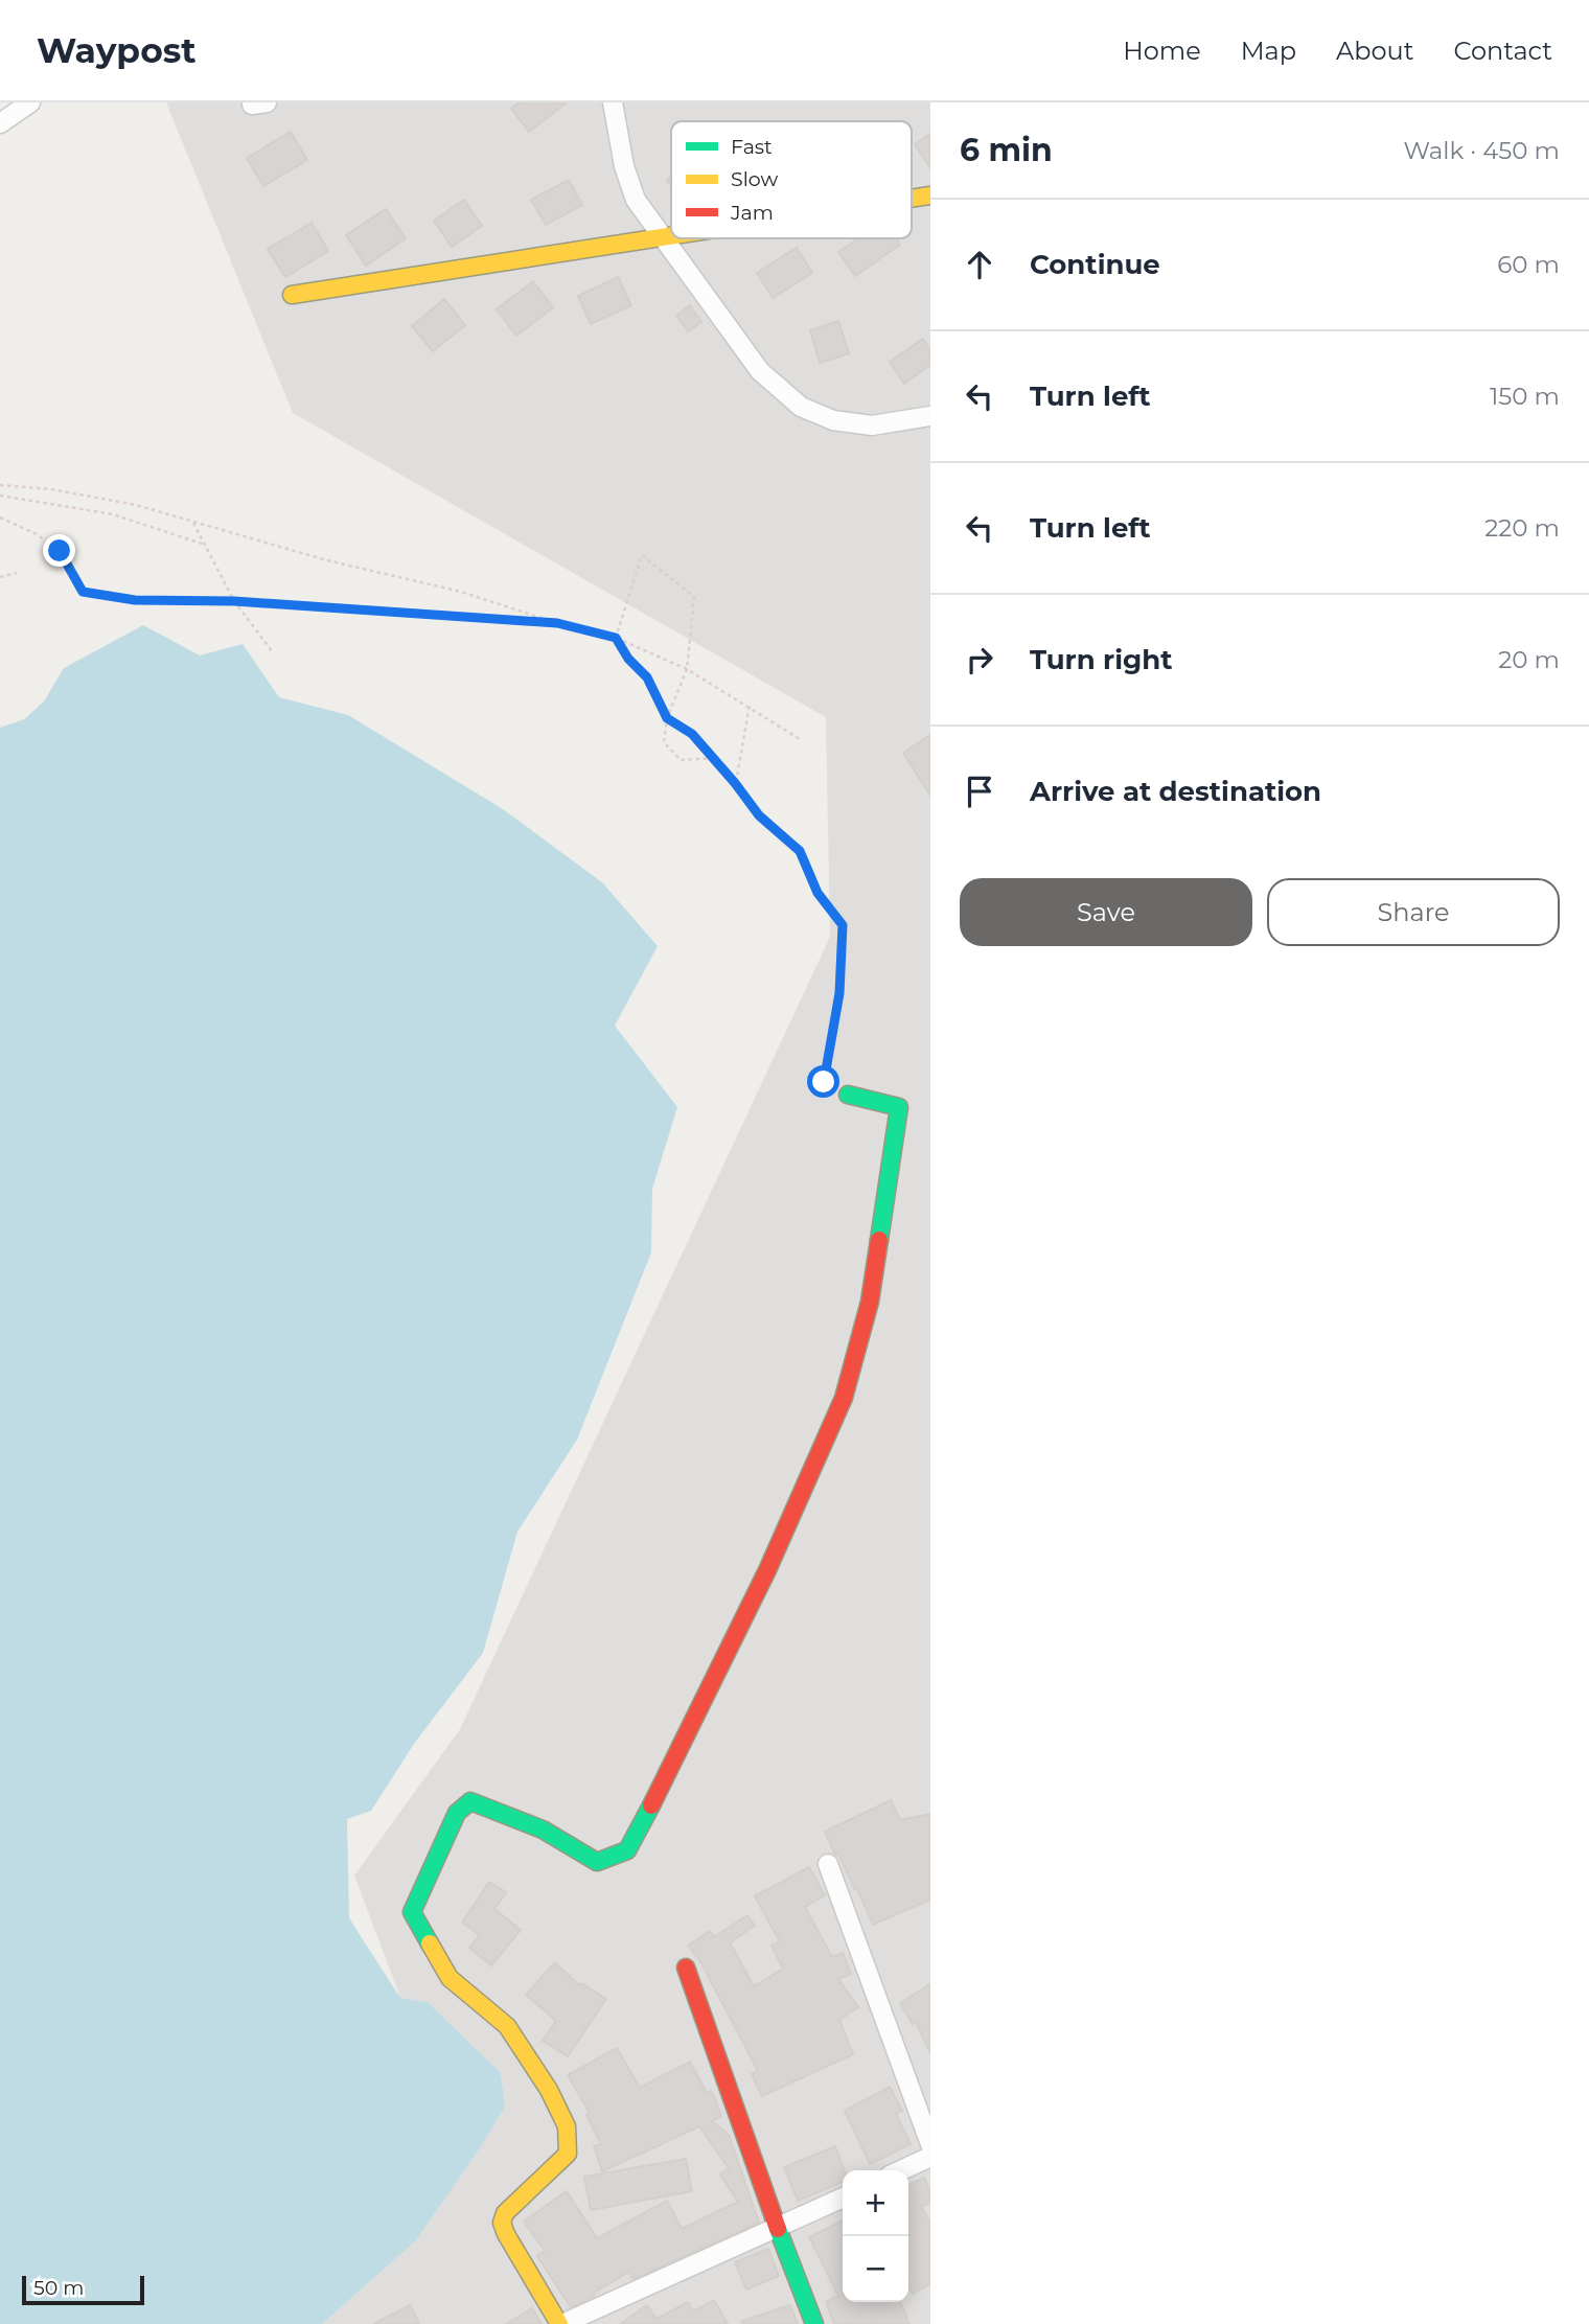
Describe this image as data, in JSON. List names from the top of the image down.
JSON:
{
  "legend": ["Fast", "Slow", "Jam"],
  "scale_bar": "50 m",
  "page": {
    "header": "Waypost",
    "nav": [
      "Home",
      "Map",
      "About",
      "Contact"
    ],
    "heading": ["6 min", "Walk · 450 m"],
    "list": [
      ["Continue", "60 m"],
      ["Turn left", "150 m"],
      ["Turn left", "220 m"],
      ["Turn right", "20 m"],
      "Arrive at destination"
    ],
    "buttons": ["Save", "Share"],
    "map_buttons": ["+", "−"],
    "scale": "50 m"
  }
}
